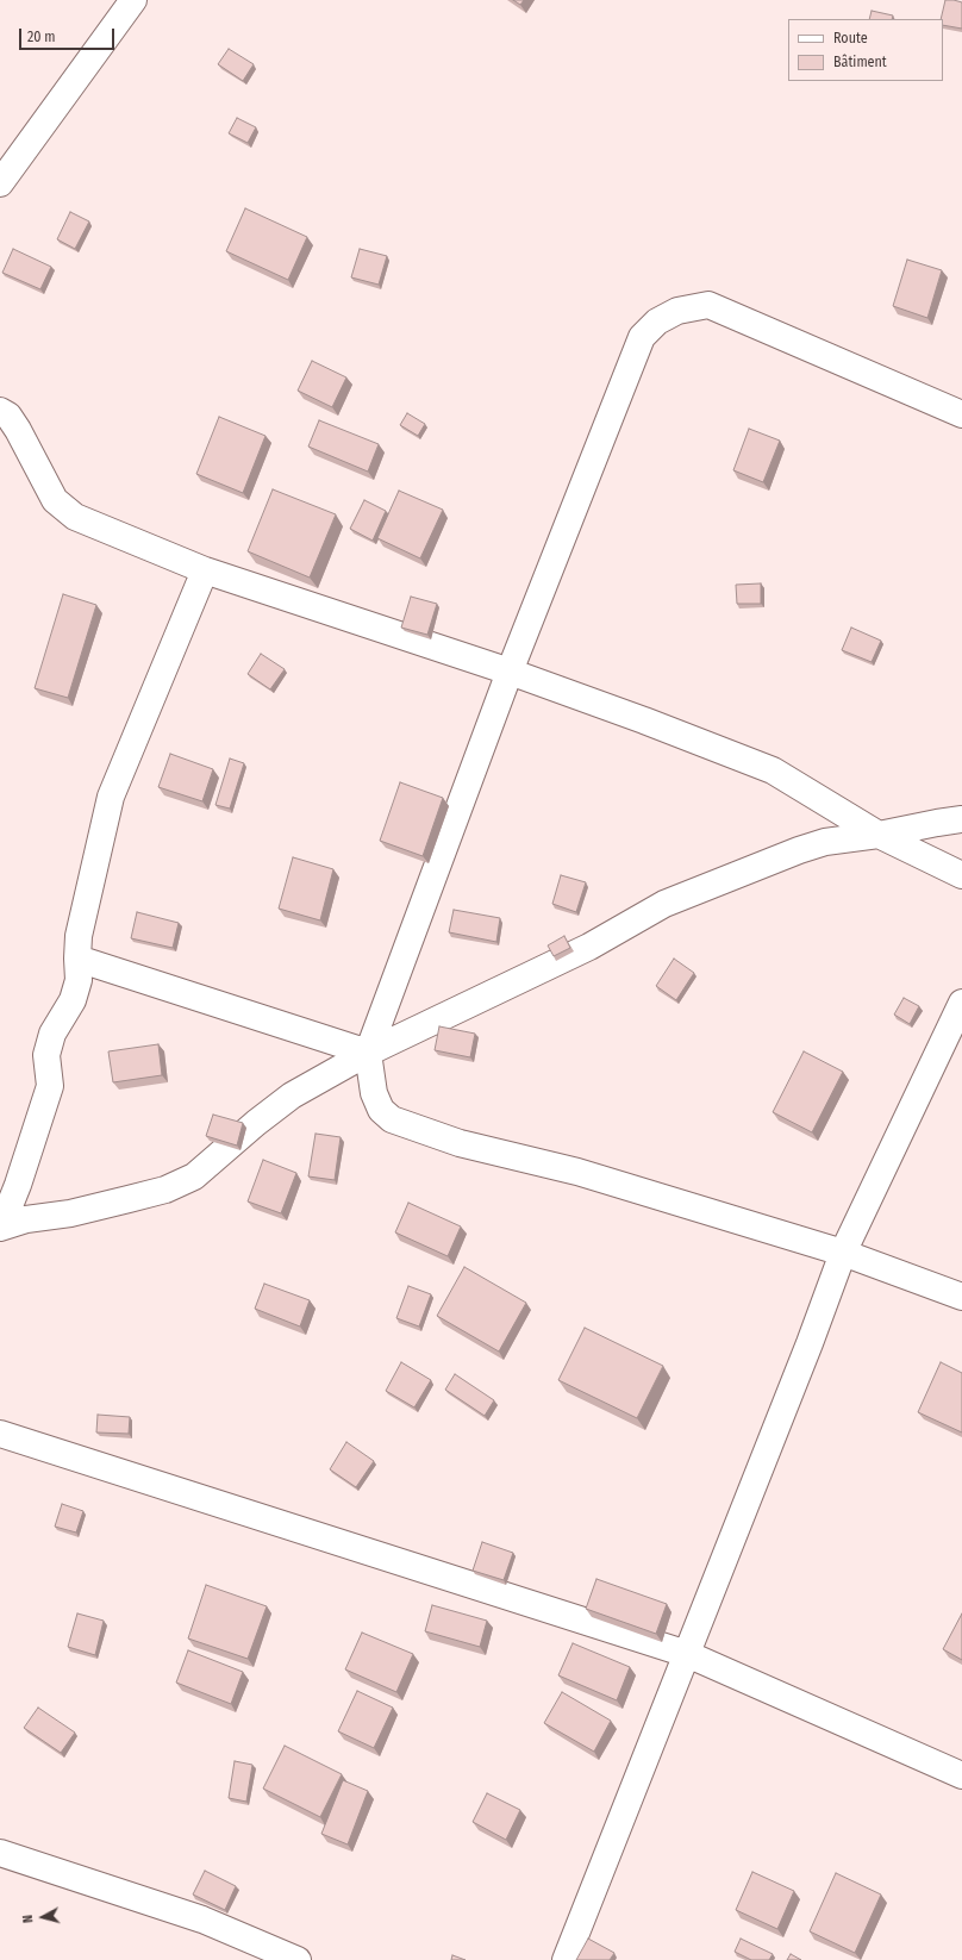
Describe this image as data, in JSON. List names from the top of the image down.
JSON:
{
  "legend": ["Route", "Bâtiment"],
  "scale_bar": "20 m",
  "north": "left"
}
